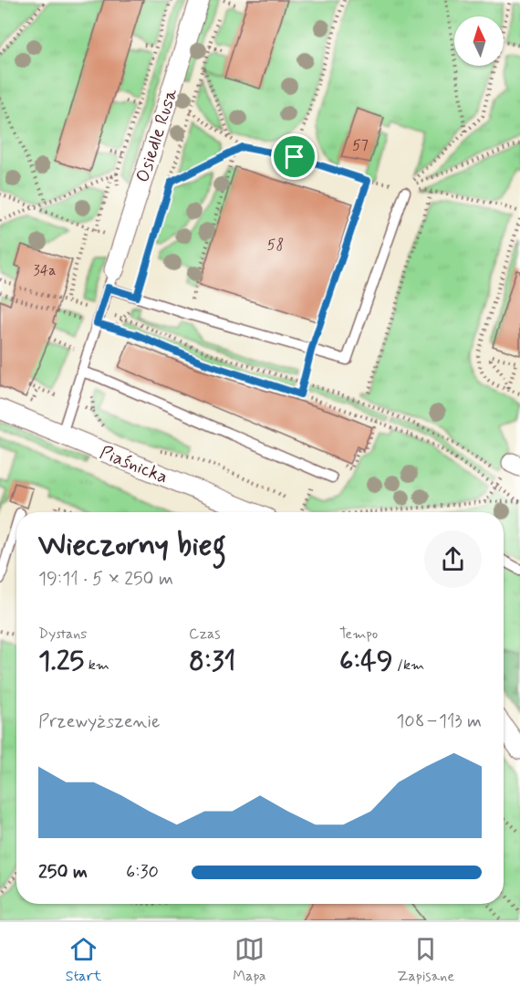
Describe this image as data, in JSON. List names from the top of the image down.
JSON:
{
  "streets": {
    "street": ["Osiedle Rusa", "Piaśnicka"]
  },
  "house_numbers": ["57", "58", "34a"],
  "north": "top",
  "page": {
    "heading": ["Wieczorny bieg", "19:11 · 5 × 250 m"],
    "stats": [
      ["Dystans", "1.25 km"],
      ["Czas", "8:31"],
      ["Tempo", "6:49 /km"]
    ],
    "chart": ["Przewyższenie", "108–113 m"],
    "list": [
      {
        "name": "250 m",
        "note": "6:30"
      }
    ],
    "tabs": ["Start", "Mapa", "Zapisane"]
  }
}
